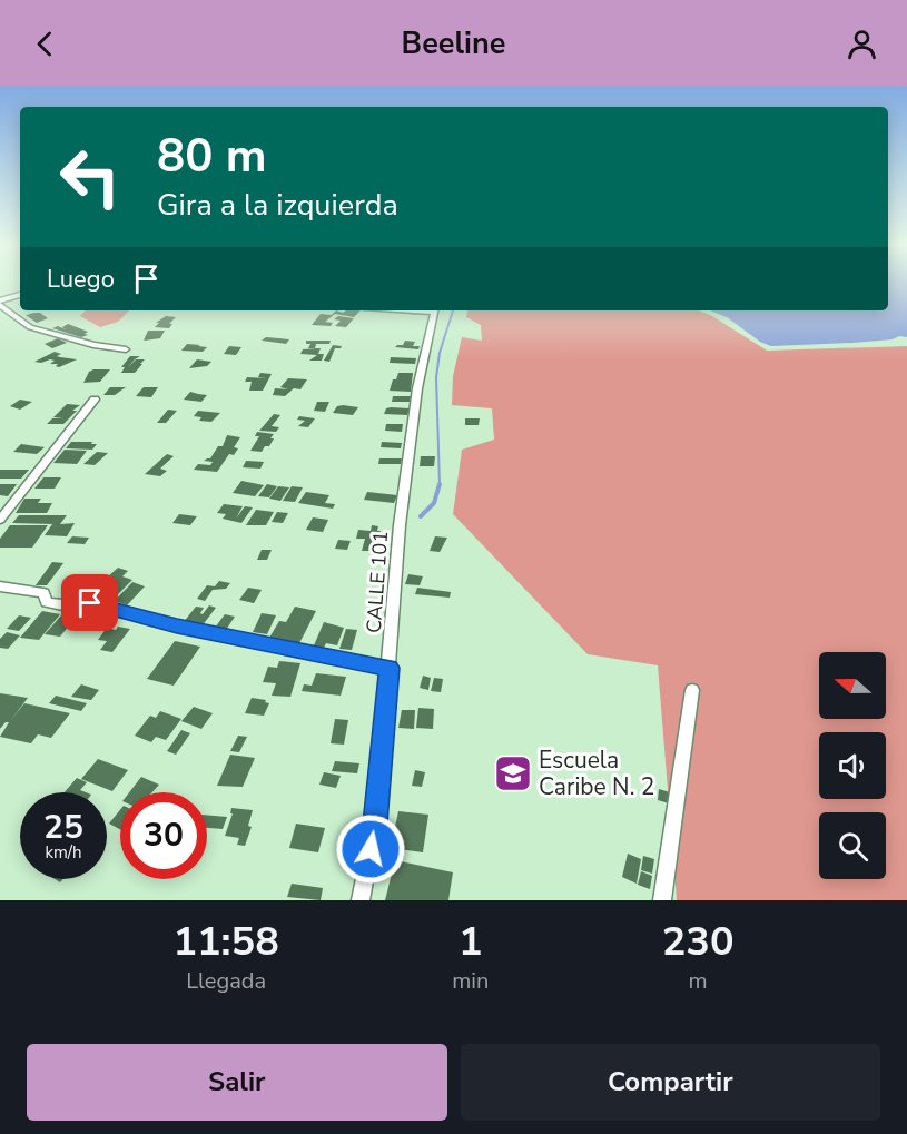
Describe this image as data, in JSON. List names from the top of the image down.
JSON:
{
  "streets": {
    "street": ["CALLE 101"]
  },
  "places": {
    "school or university": ["Escuela Caribe N. 2"]
  },
  "north": "left",
  "page": {
    "header": "Beeline",
    "turn": ["80 m", "Gira a la izquierda"],
    "then": "Luego",
    "speed": "25 km/h",
    "limit": "30",
    "eta": [
      "11:58",
      "Llegada",
      "1",
      "min",
      "230",
      "m"
    ],
    "buttons": ["Salir", "Compartir"]
  }
}
